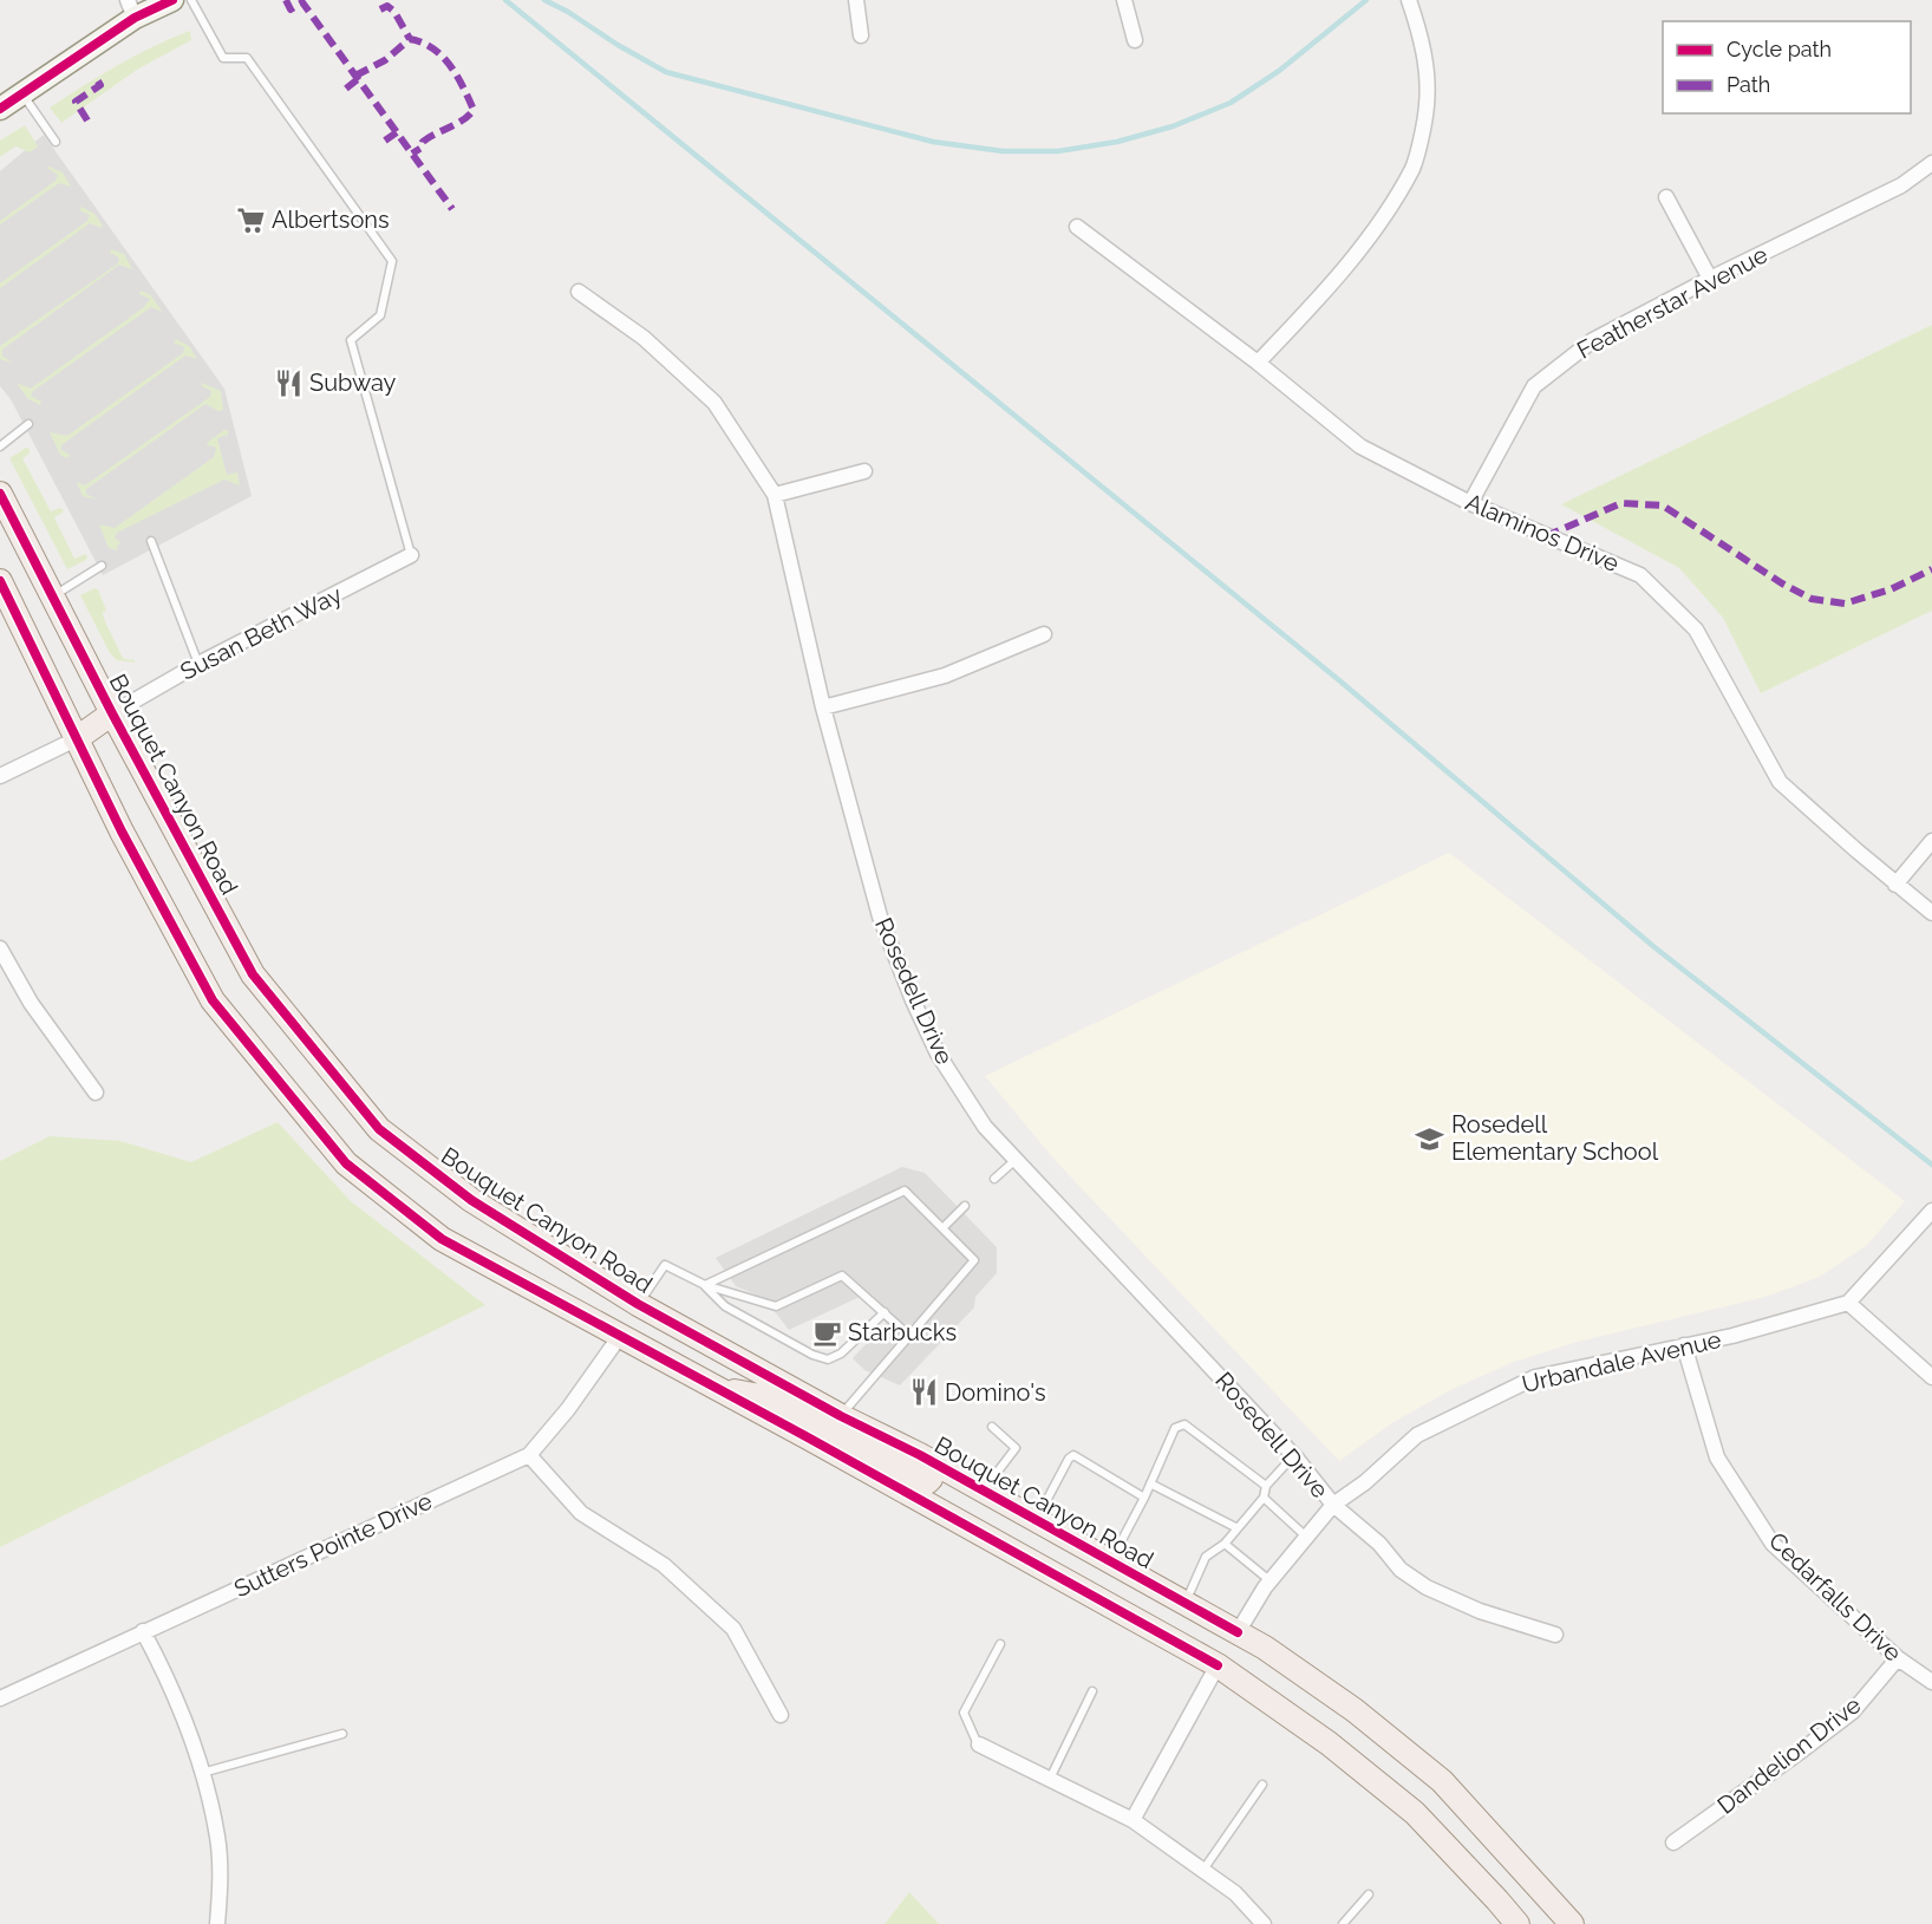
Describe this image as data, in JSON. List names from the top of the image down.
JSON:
{
  "streets": {
    "main road": ["Bouquet Canyon Road"],
    "street": [
      "Featherstar Avenue",
      "Alaminos Drive",
      "Susan Beth Way",
      "Rosedell Drive",
      "Urbandale Avenue",
      "Sutters Pointe Drive",
      "Cedarfalls Drive",
      "Dandelion Drive"
    ]
  },
  "crossings": [
    ["Featherstar Avenue", "Alaminos Drive"],
    ["Susan Beth Way", "Bouquet Canyon Road"],
    ["Bouquet Canyon Road", "Urbandale Avenue"],
    ["Rosedell Drive", "Urbandale Avenue"],
    ["Urbandale Avenue", "Cedarfalls Drive"],
    ["Cedarfalls Drive", "Dandelion Drive"]
  ],
  "places": {
    "supermarket": ["Albertsons"],
    "restaurant": ["Subway", "Domino's"],
    "school or university": ["Rosedell Elementary School"],
    "cafe": ["Starbucks"]
  },
  "legend": ["Cycle path", "Path"]
}
